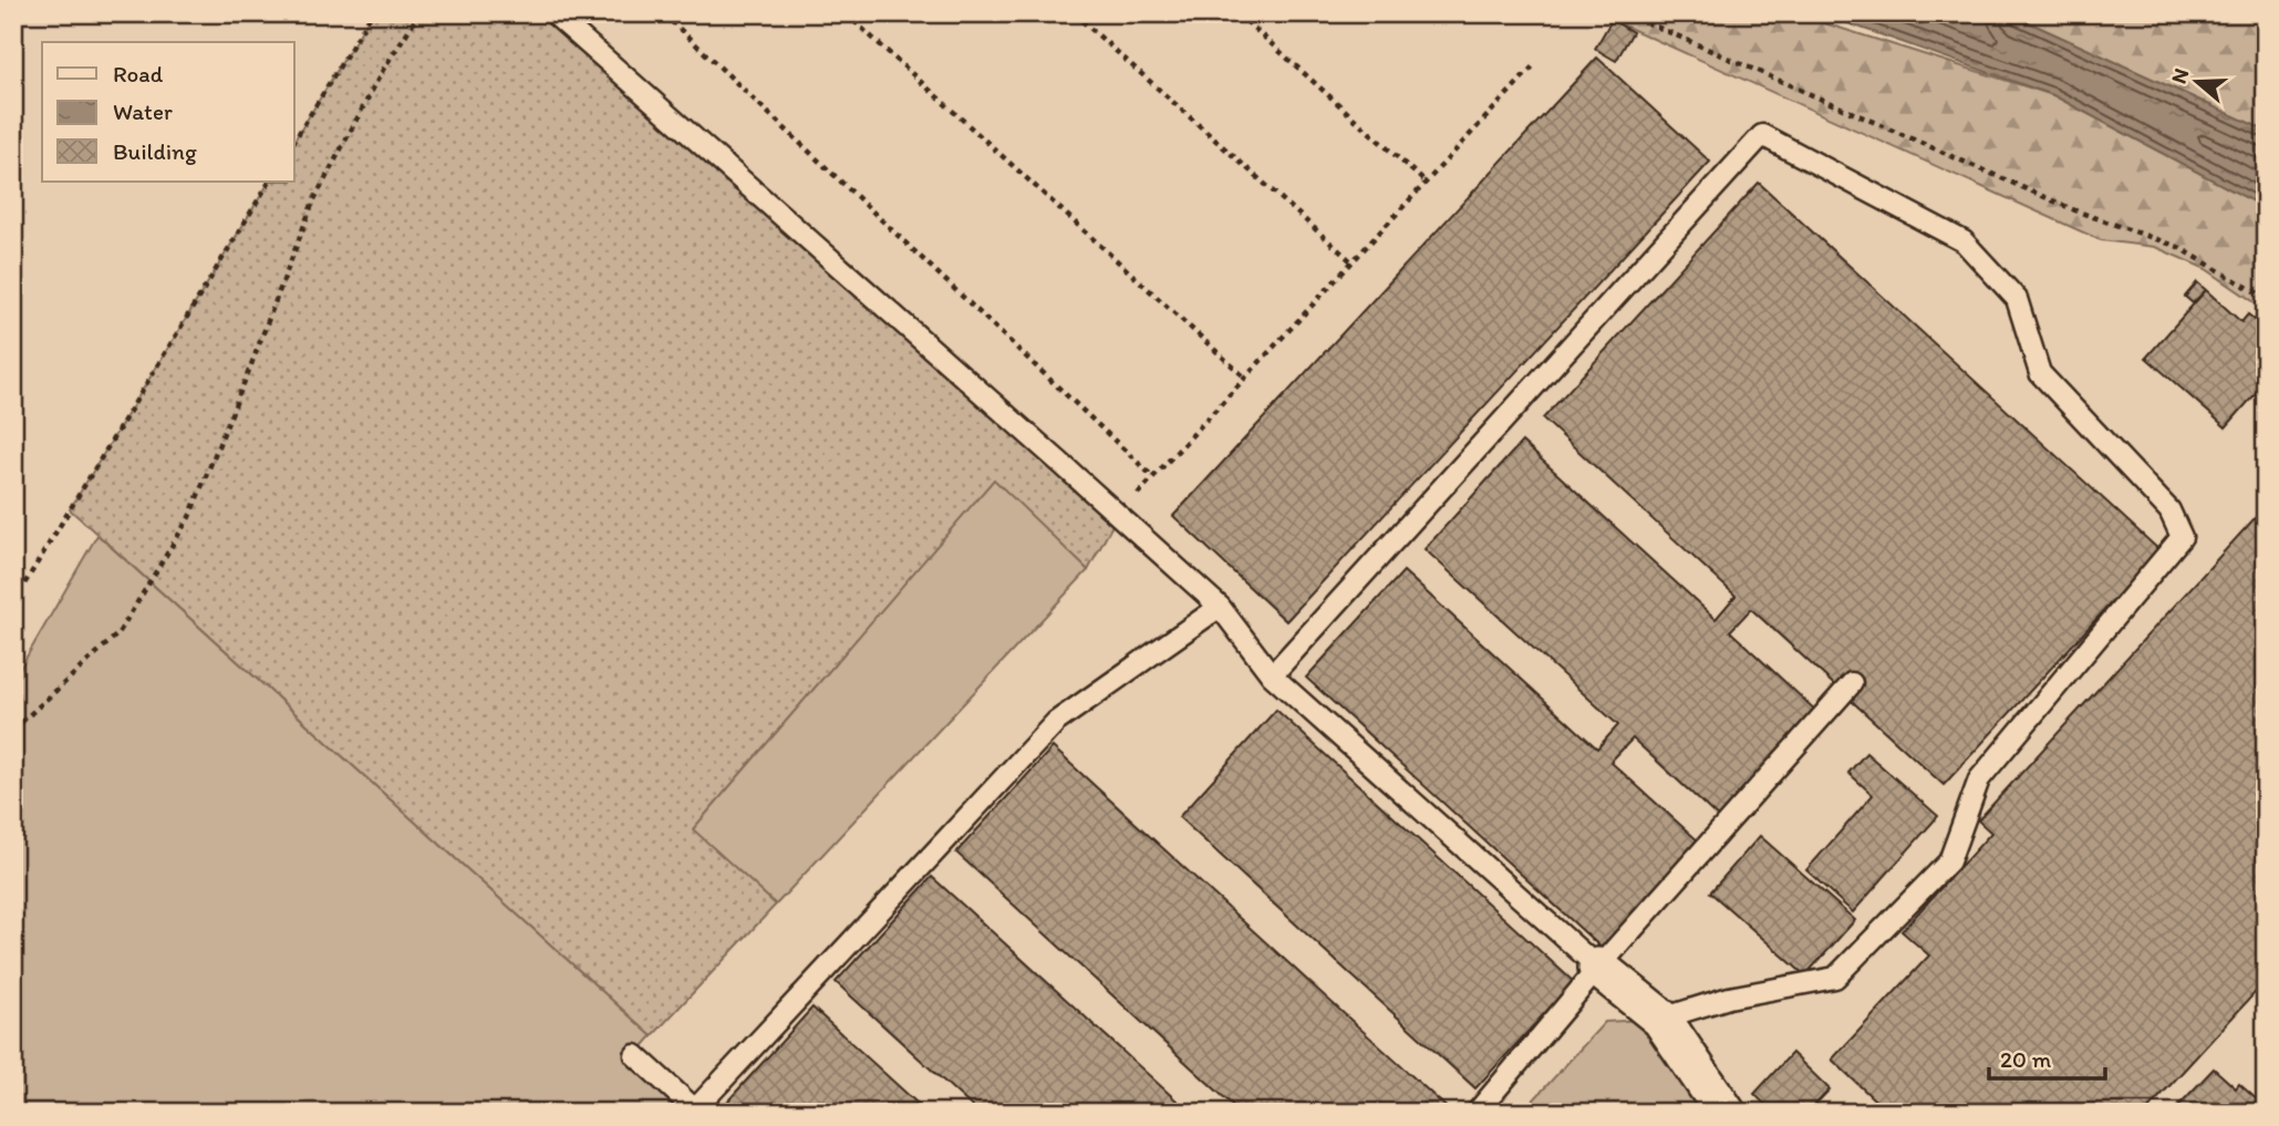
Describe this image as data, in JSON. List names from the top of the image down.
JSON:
{
  "legend": ["Road", "Water", "Building"],
  "scale_bar": "20 m",
  "north": "left"
}
